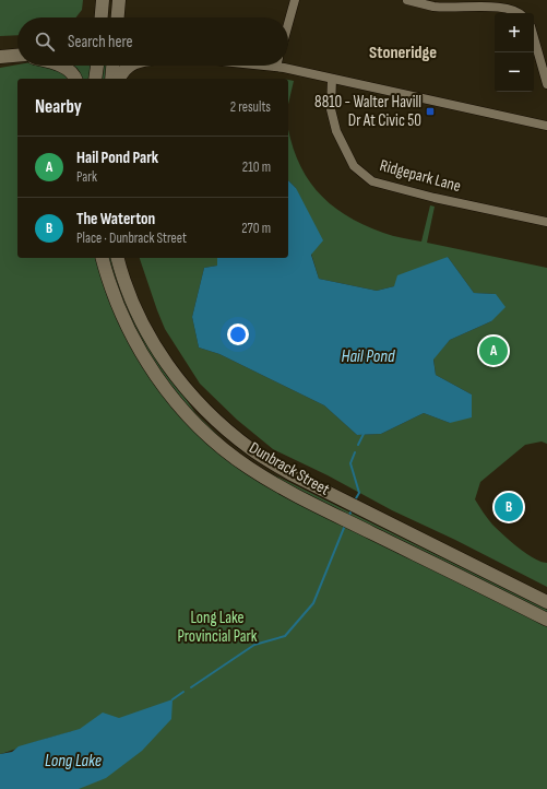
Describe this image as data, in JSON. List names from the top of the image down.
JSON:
{
  "streets": {
    "main road": ["Dunbrack Street"],
    "street": ["Ridgepark Lane"]
  },
  "districts": ["Stoneridge"],
  "water": ["Hail Pond", "Long Lake"],
  "parks": ["Long Lake Provincial Park"],
  "places": {
    "transit": ["8810 - Walter Havill Dr At Civic 50"]
  },
  "page": {
    "map_buttons": ["+", "−"],
    "search": "Search here",
    "heading": ["Nearby", "2 results"],
    "list": [
      {
        "mark": "A",
        "name": "Hail Pond Park",
        "note": "Park",
        "value": "210 m"
      },
      {
        "mark": "B",
        "name": "The Waterton",
        "note": "Place · Dunbrack Street",
        "value": "270 m"
      }
    ],
    "pins": ["A", "B"]
  }
}
